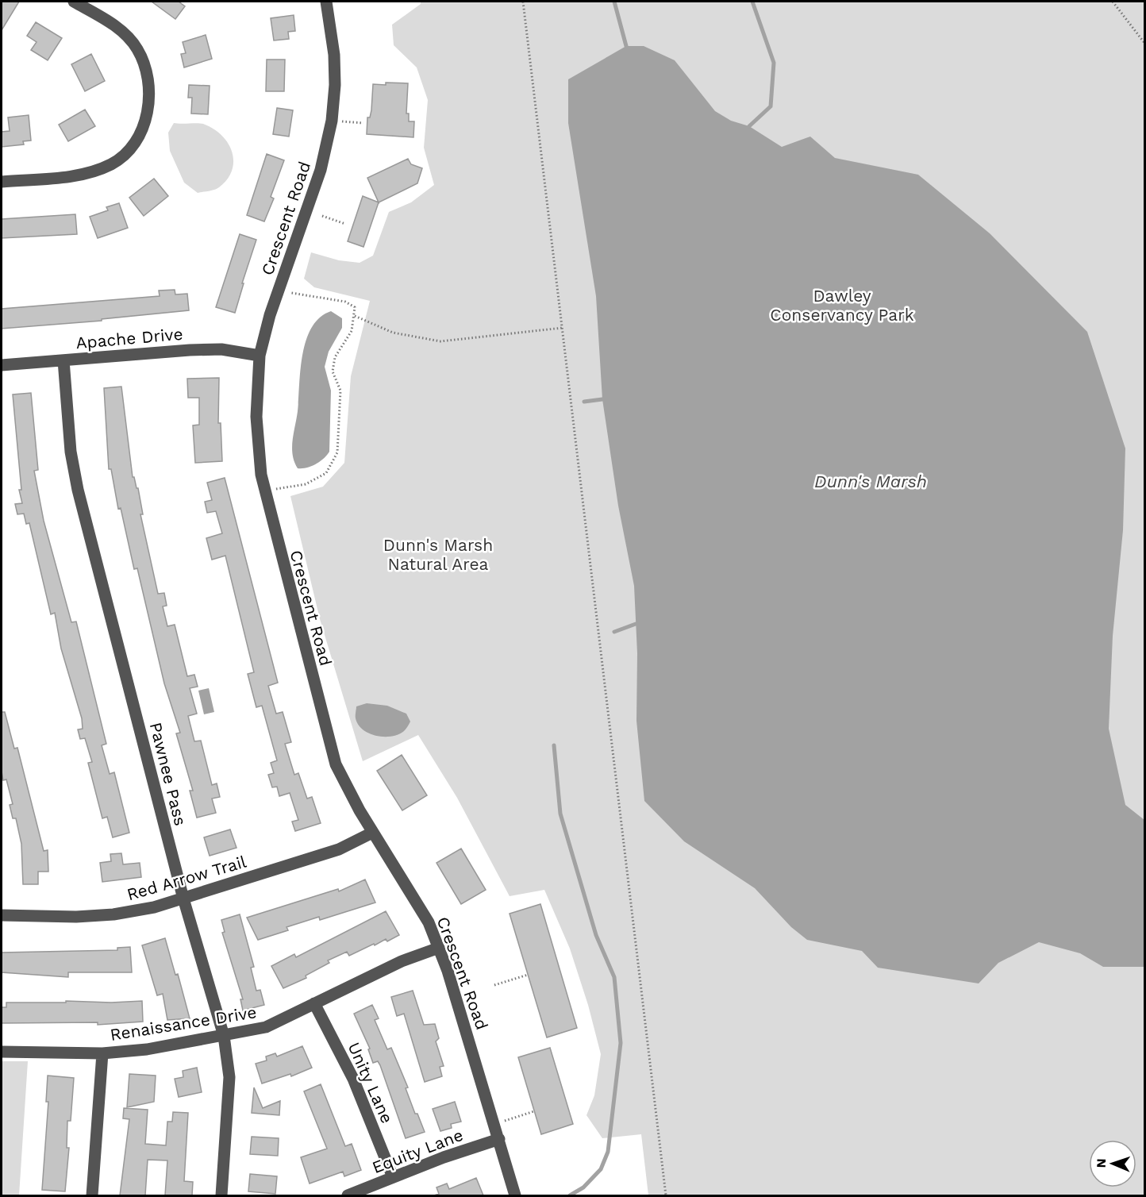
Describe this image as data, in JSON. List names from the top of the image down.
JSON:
{
  "streets": {
    "street": [
      "Crescent Road",
      "Apache Drive",
      "Pawnee Pass",
      "Red Arrow Trail",
      "Renaissance Drive",
      "Unity Lane",
      "Equity Lane"
    ]
  },
  "crossings": [
    ["Crescent Road", "Apache Drive"],
    ["Crescent Road", "Red Arrow Trail"],
    ["Crescent Road", "Renaissance Drive"],
    ["Crescent Road", "Equity Lane"],
    ["Apache Drive", "Pawnee Pass"],
    ["Pawnee Pass", "Red Arrow Trail"],
    ["Pawnee Pass", "Renaissance Drive"],
    ["Renaissance Drive", "Unity Lane"],
    ["Unity Lane", "Equity Lane"]
  ],
  "water": ["Dunn's Marsh"],
  "parks": ["Dawley Conservancy Park", "Dunn's Marsh Natural Area"],
  "north": "left"
}
